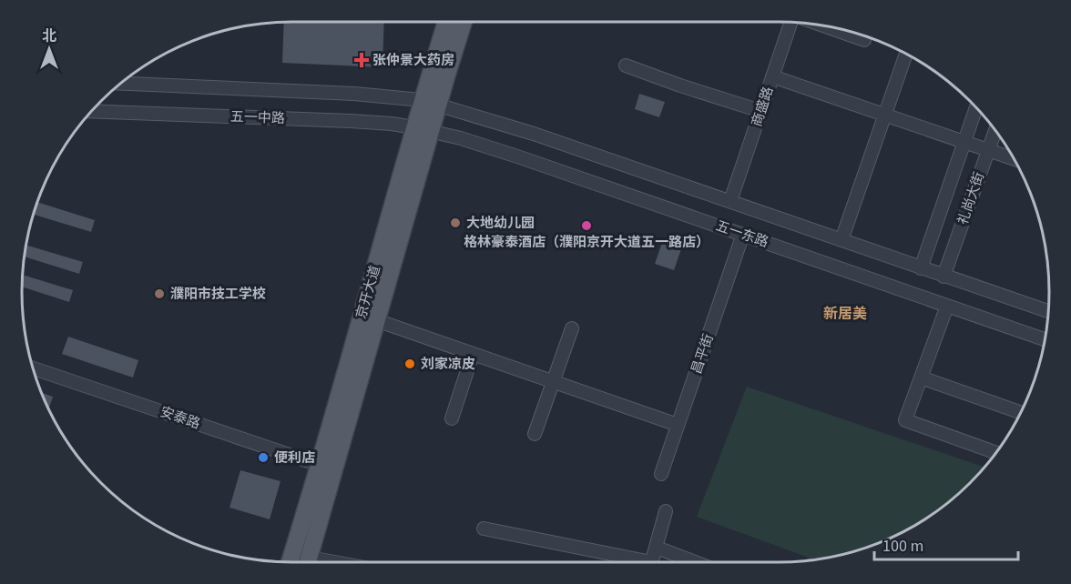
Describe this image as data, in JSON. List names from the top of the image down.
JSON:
{
  "streets": {
    "main road": ["京开大道"],
    "street": [
      "商盛路",
      "五一中路",
      "礼尚大街",
      "五一东路",
      "昌平街",
      "安泰路"
    ]
  },
  "crossings": [
    ["商盛路", "五一东路"],
    ["五一中路", "五一东路"],
    ["五一中路", "京开大道"],
    ["礼尚大街", "五一东路"],
    ["五一东路", "京开大道"],
    ["五一东路", "昌平街"],
    ["京开大道", "安泰路"]
  ],
  "districts": ["新居美"],
  "places": {
    "health": ["张仲景大药房"],
    "other": [
      "大地幼儿园",
      "格林豪泰酒店（濮阳京开大道五一路店）",
      "濮阳市技工学校",
      "刘家凉皮",
      "便利店"
    ]
  },
  "scale_bar": "100 m",
  "north": "top"
}
